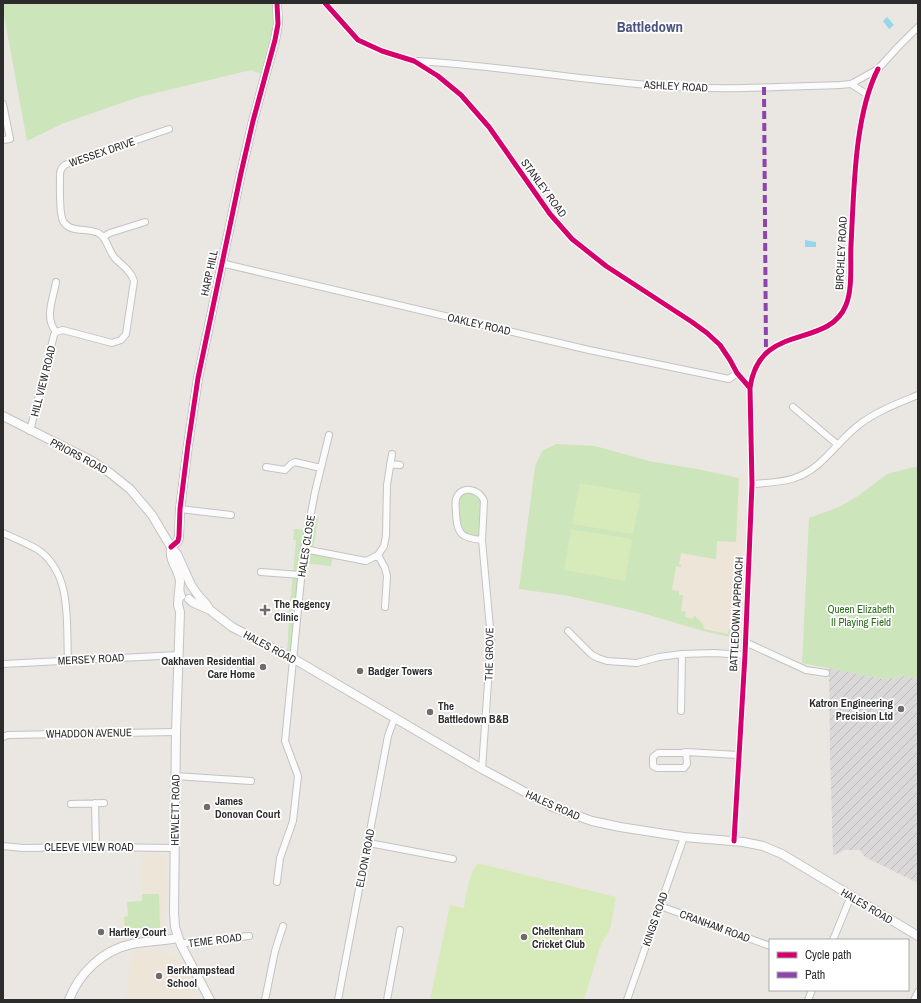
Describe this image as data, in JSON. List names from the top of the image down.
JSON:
{
  "streets": {
    "main road": [
      "HARP HILL",
      "PRIORS ROAD",
      "HALES ROAD",
      "HEWLETT ROAD"
    ],
    "street": [
      "ASHLEY ROAD",
      "WESSEX DRIVE",
      "STANLEY ROAD",
      "BIRCHLEY ROAD",
      "OAKLEY ROAD",
      "HILL VIEW ROAD",
      "HALES CLOSE",
      "BATTLEDOWN APPROACH",
      "THE GROVE",
      "MERSEY ROAD",
      "WHADDON AVENUE",
      "CLEEVE VIEW ROAD",
      "ELDON ROAD",
      "KINGS ROAD",
      "CRANHAM ROAD",
      "TEME ROAD"
    ]
  },
  "crossings": [
    ["ASHLEY ROAD", "STANLEY ROAD"],
    ["ASHLEY ROAD", "BIRCHLEY ROAD"],
    ["STANLEY ROAD", "BIRCHLEY ROAD"],
    ["STANLEY ROAD", "OAKLEY ROAD"],
    ["STANLEY ROAD", "BATTLEDOWN APPROACH"],
    ["BIRCHLEY ROAD", "BATTLEDOWN APPROACH"],
    ["HARP HILL", "OAKLEY ROAD"],
    ["HARP HILL", "PRIORS ROAD"],
    ["HILL VIEW ROAD", "PRIORS ROAD"],
    ["PRIORS ROAD", "HALES ROAD"],
    ["PRIORS ROAD", "HEWLETT ROAD"],
    ["HALES CLOSE", "HALES ROAD"],
    ["BATTLEDOWN APPROACH", "HALES ROAD"],
    ["HALES ROAD", "THE GROVE"],
    ["HALES ROAD", "HEWLETT ROAD"],
    ["HALES ROAD", "ELDON ROAD"],
    ["HALES ROAD", "KINGS ROAD"],
    ["MERSEY ROAD", "HEWLETT ROAD"],
    ["WHADDON AVENUE", "HEWLETT ROAD"],
    ["HEWLETT ROAD", "CLEEVE VIEW ROAD"],
    ["HEWLETT ROAD", "TEME ROAD"],
    ["KINGS ROAD", "CRANHAM ROAD"]
  ],
  "districts": ["Battledown"],
  "parks": ["Queen Elizabeth II Playing Field"],
  "places": {
    "health": ["The Regency Clinic"],
    "other": [
      "Oakhaven Residential Care Home",
      "Badger Towers",
      "Katron Engineering Precision Ltd",
      "The Battledown B&B",
      "James Donovan Court",
      "Hartley Court",
      "Cheltenham Cricket Club",
      "Berkhampstead School"
    ]
  },
  "legend": ["Cycle path", "Path"]
}
